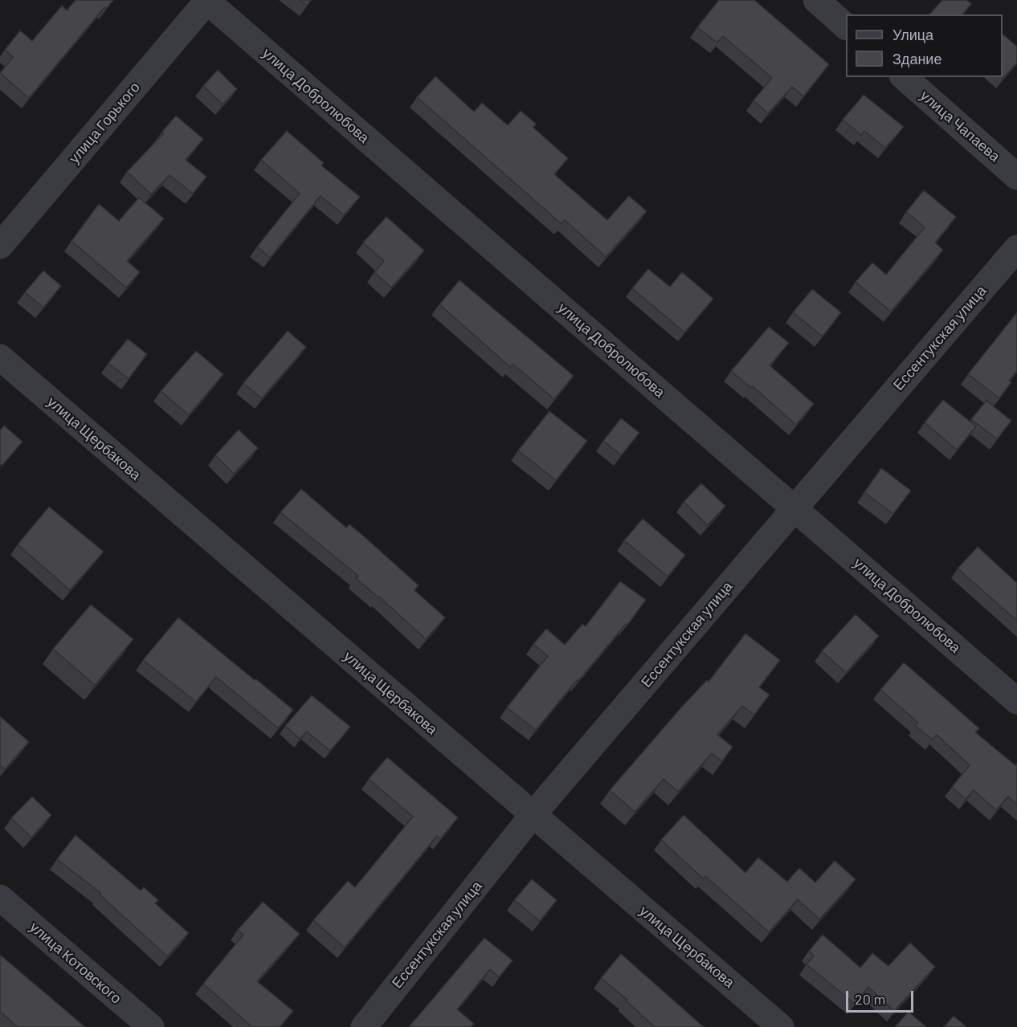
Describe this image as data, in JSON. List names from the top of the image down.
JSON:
{
  "streets": {
    "street": [
      "улица Добролюбова",
      "улица Горького",
      "улица Чапаева",
      "Ессентукская улица",
      "улица Щербакова",
      "улица Котовского"
    ]
  },
  "crossings": [
    ["улица Добролюбова", "улица Горького"],
    ["улица Добролюбова", "Ессентукская улица"],
    ["Ессентукская улица", "улица Щербакова"]
  ],
  "legend": ["Улица", "Здание"],
  "scale_bar": "20 m"
}
